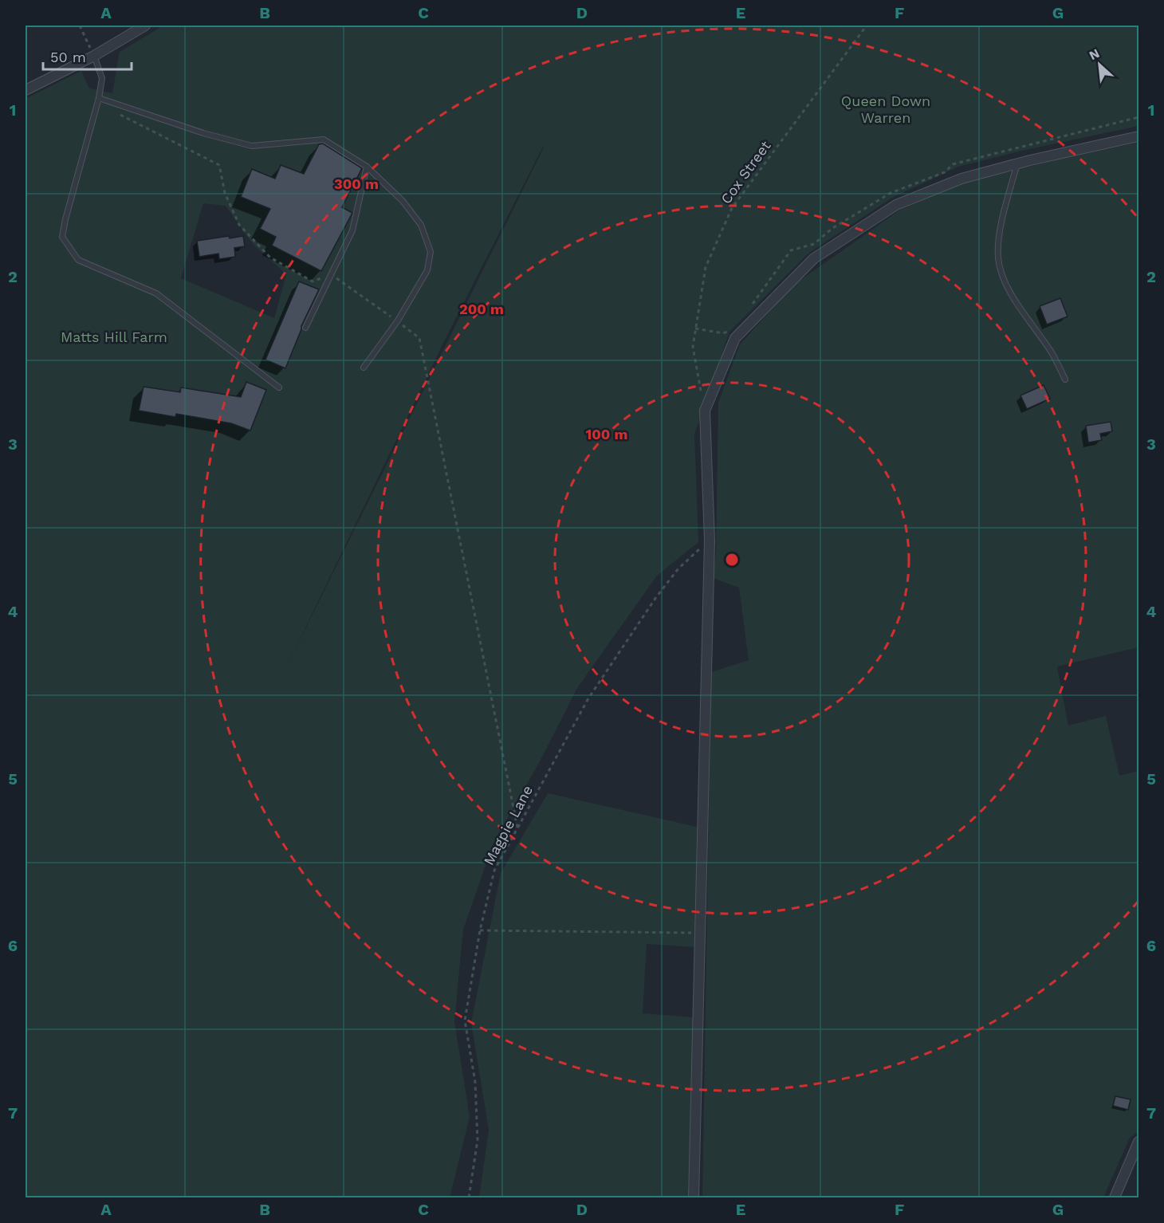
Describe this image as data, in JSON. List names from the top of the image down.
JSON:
{
  "streets": {
    "path": ["Cox Street", "Magpie Lane"]
  },
  "parks": ["Queen Down Warren", "Matts Hill Farm"],
  "scale_bar": "50 m",
  "north": "top left",
  "grid": {
    "columns": [
      "A",
      "B",
      "C",
      "D",
      "E",
      "F",
      "G"
    ],
    "rows": [
      "1",
      "2",
      "3",
      "4",
      "5",
      "6",
      "7"
    ]
  },
  "rings": ["300 m", "200 m", "100 m"]
}
